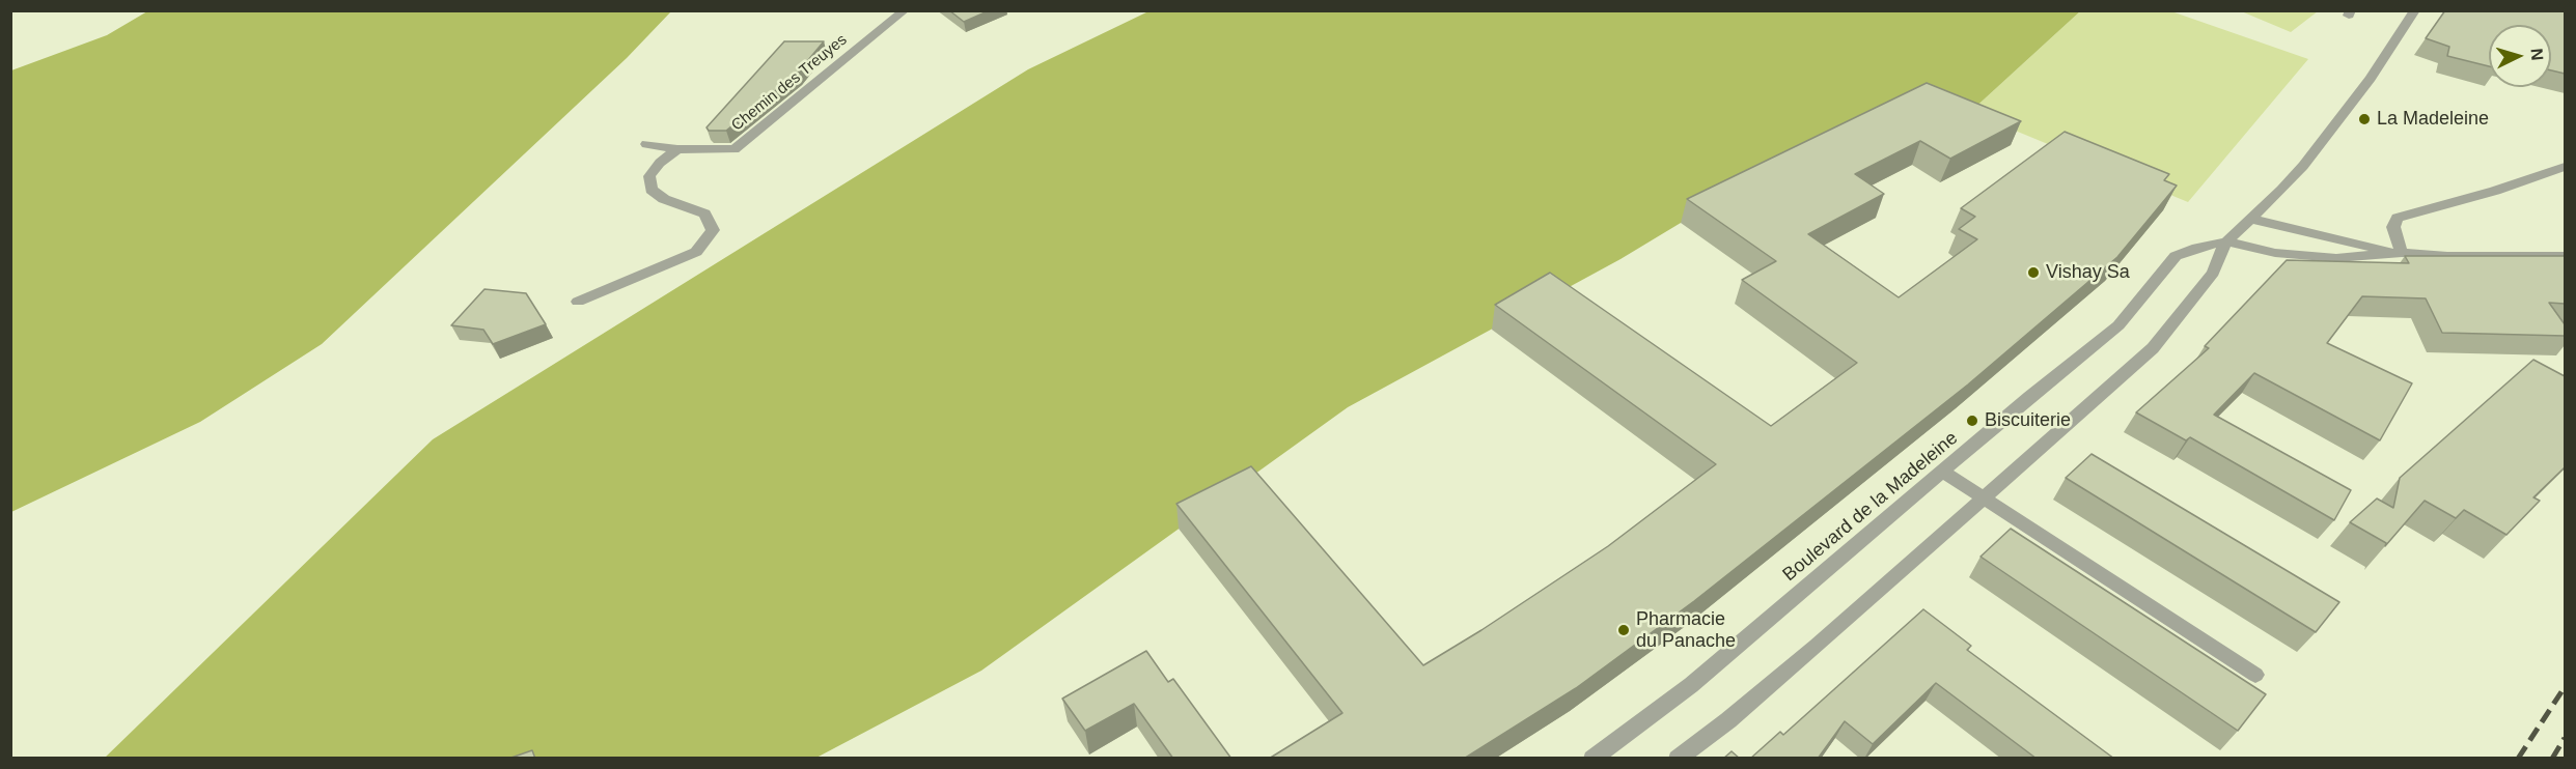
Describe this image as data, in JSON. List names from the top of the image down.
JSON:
{
  "streets": {
    "street": ["Chemin des Treuyes", "Boulevard de la Madeleine"]
  },
  "places": [
    "La Madeleine",
    "Vishay Sa",
    "Biscuiterie",
    "Pharmacie du Panache"
  ],
  "north": "right"
}
